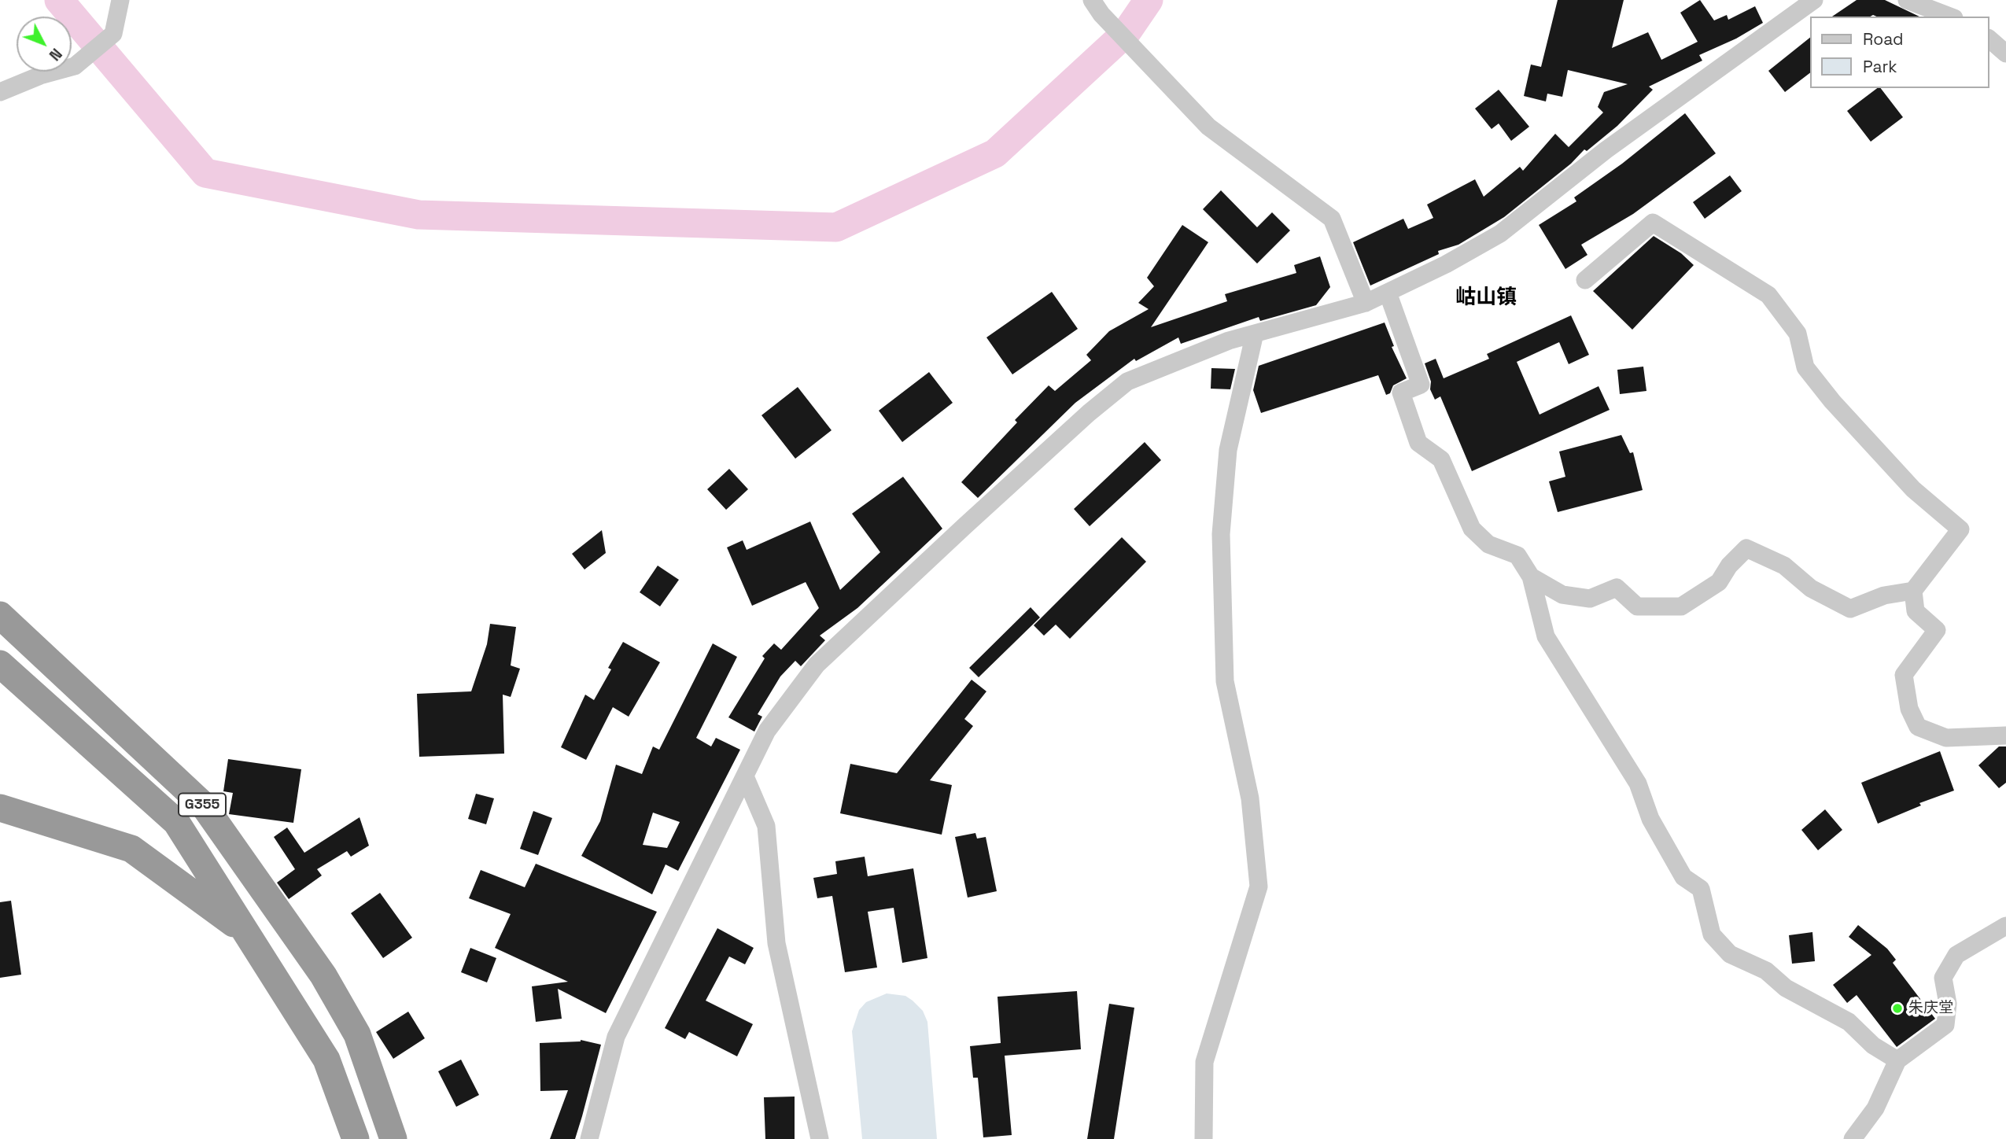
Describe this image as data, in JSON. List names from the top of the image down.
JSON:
{
  "streets": {
    "highway": ["G355"]
  },
  "districts": ["岵山镇"],
  "places": ["朱庆堂"],
  "legend": ["Road", "Park"],
  "north": "bottom right"
}
